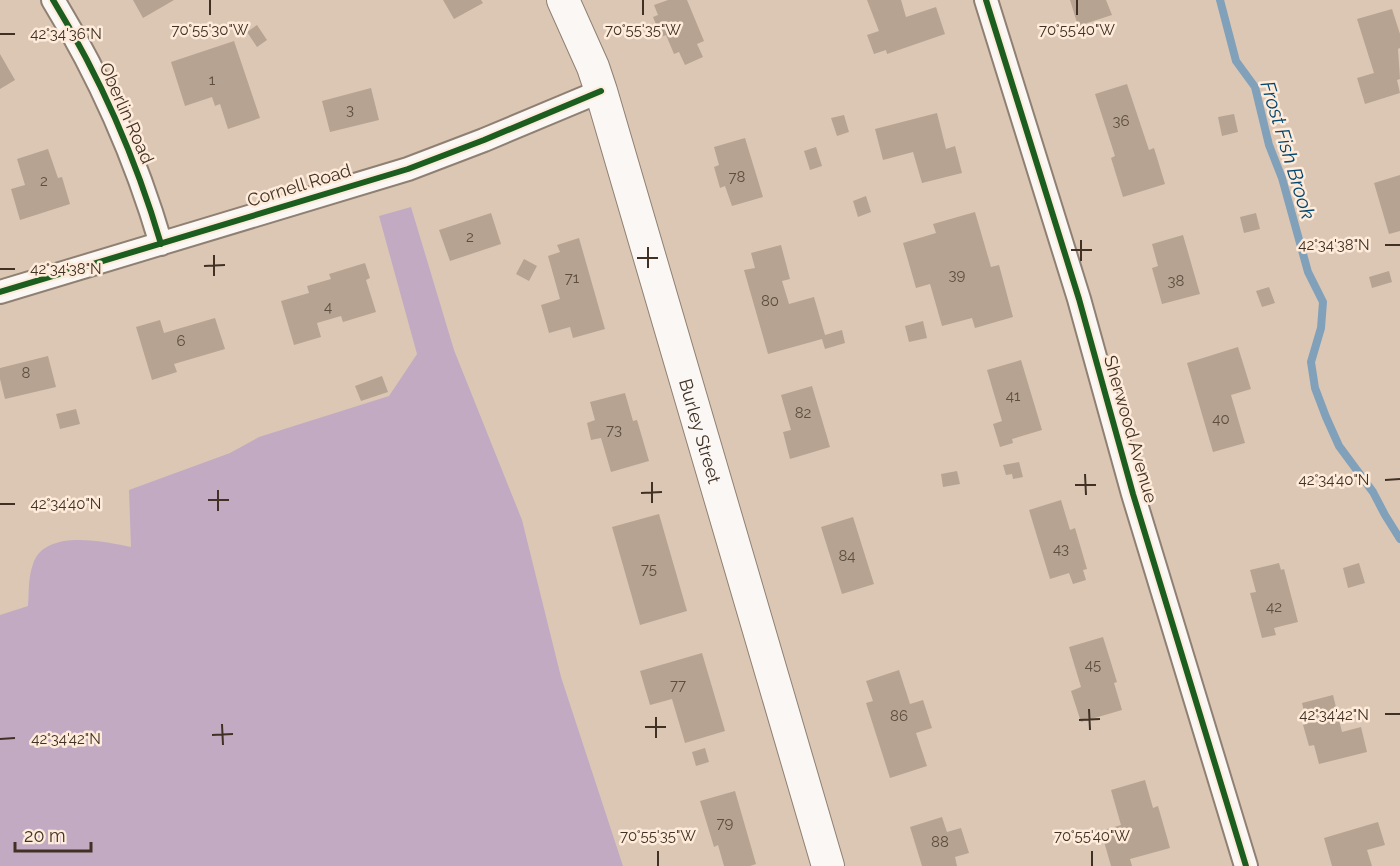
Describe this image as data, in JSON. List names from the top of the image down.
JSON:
{
  "streets": {
    "main road": ["Burley Street"],
    "street": ["Oberlin Road", "Cornell Road", "Sherwood Avenue"]
  },
  "crossings": [
    ["Oberlin Road", "Cornell Road"],
    ["Cornell Road", "Burley Street"]
  ],
  "water": ["Frost Fish Brook"],
  "house_numbers": [
    "1",
    "3",
    "36",
    "78",
    "2",
    "2",
    "39",
    "71",
    "38",
    "80",
    "4",
    "6",
    "8",
    "41",
    "82",
    "40",
    "73",
    "43",
    "84",
    "75",
    "42",
    "45",
    "77",
    "86",
    "79",
    "88"
  ],
  "scale_bar": "20 m",
  "coordinates": [
    "70°55'30\"W",
    "70°55'35\"W",
    "70°55'40\"W",
    "42°34'36\"N",
    "42°34'38\"N",
    "42°34'40\"N",
    "42°34'42\"N"
  ]
}
